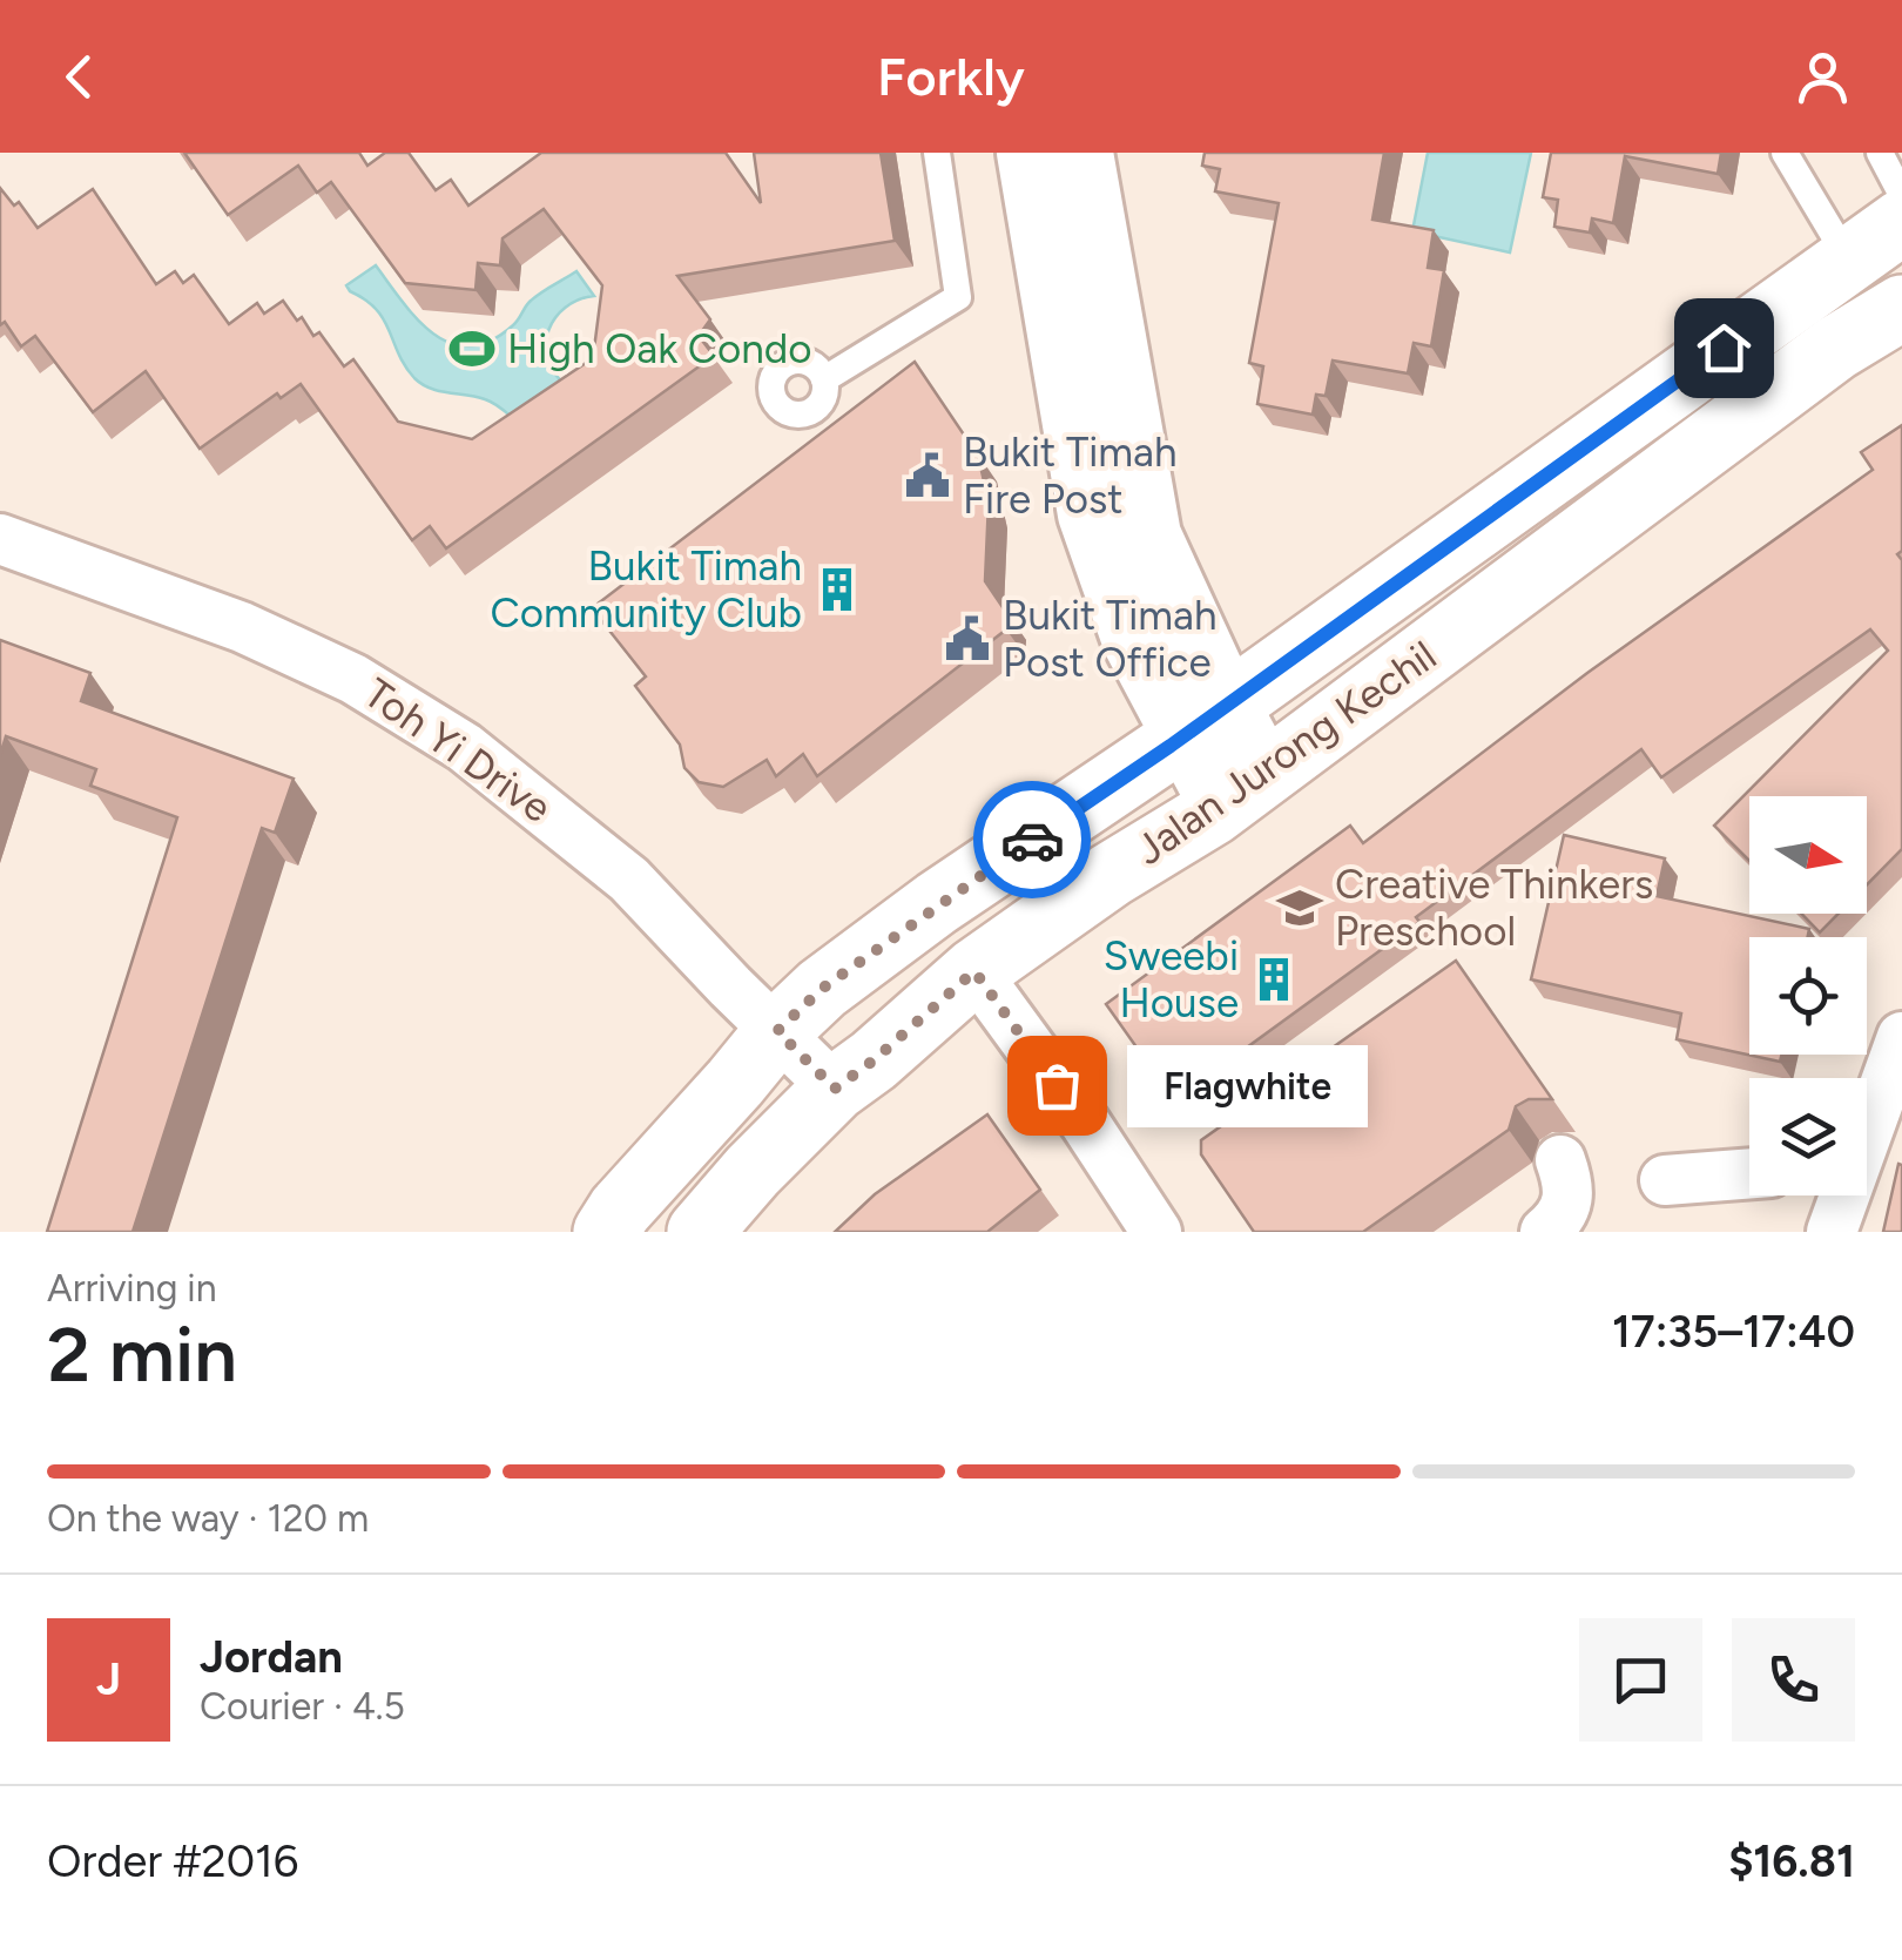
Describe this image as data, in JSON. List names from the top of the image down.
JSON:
{
  "streets": {
    "main road": ["Jalan Jurong Kechil"],
    "street": ["Toh Yi Drive"]
  },
  "crossings": [
    ["Toh Yi Drive", "Jalan Jurong Kechil"]
  ],
  "places": {
    "sports": ["High Oak Condo"],
    "public building": ["Bukit Timah Fire Post", "Bukit Timah Post Office"],
    "building": ["Bukit Timah Community Club", "Sweebi House"],
    "school or university": ["Creative Thinkers Preschool"],
    "other": ["Flagwhite"]
  },
  "north": "right",
  "page": {
    "header": "Forkly",
    "bubble": "Flagwhite",
    "heading": ["2 min", "Arriving in", "17:35–17:40"],
    "panel": [
      "Jordan",
      "Courier · 4.5",
      "Order #2016",
      "$16.81"
    ],
    "bar": "On the way · 120 m",
    "round": "J"
  }
}
